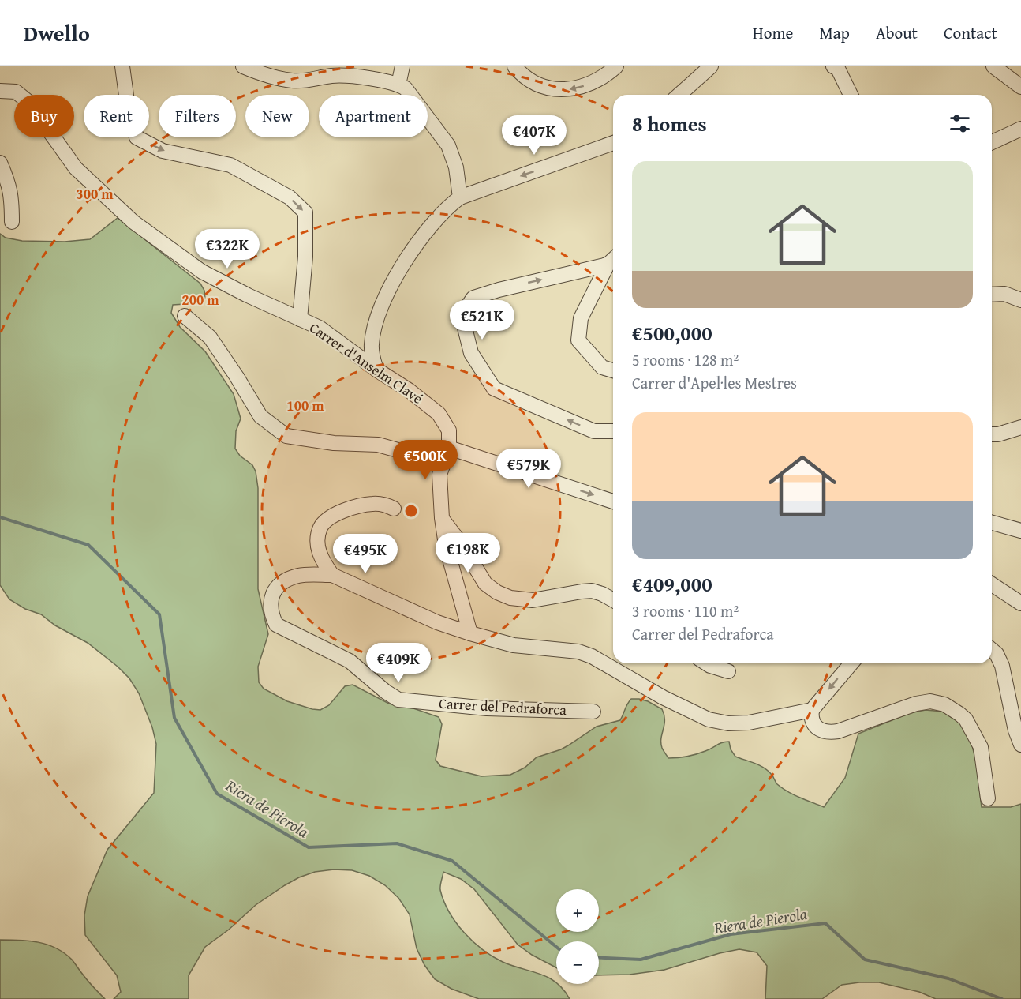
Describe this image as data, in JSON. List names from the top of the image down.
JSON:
{
  "streets": {
    "street": ["Carrer d'Anselm Clavé", "Carrer del Pedraforca"]
  },
  "water": ["Riera de Pierola"],
  "page": {
    "header": "Dwello",
    "nav": [
      "Home",
      "Map",
      "About",
      "Contact"
    ],
    "chip": [
      "Buy",
      "Rent",
      "Filters",
      "New",
      "Apartment"
    ],
    "heading": "8 homes",
    "price": [
      "€407K",
      "€322K",
      "€521K",
      "€500K",
      "€579K",
      "€198K",
      "€495K",
      "€409K"
    ],
    "list": [
      {
        "name": "€500,000",
        "note": "5 rooms · 128 m² · Carrer d'Apel·les Mestres"
      },
      {
        "name": "€409,000",
        "note": "3 rooms · 110 m² · Carrer del Pedraforca"
      }
    ],
    "map_buttons": ["+", "−"]
  },
  "rings": ["300 m", "200 m", "100 m"]
}
